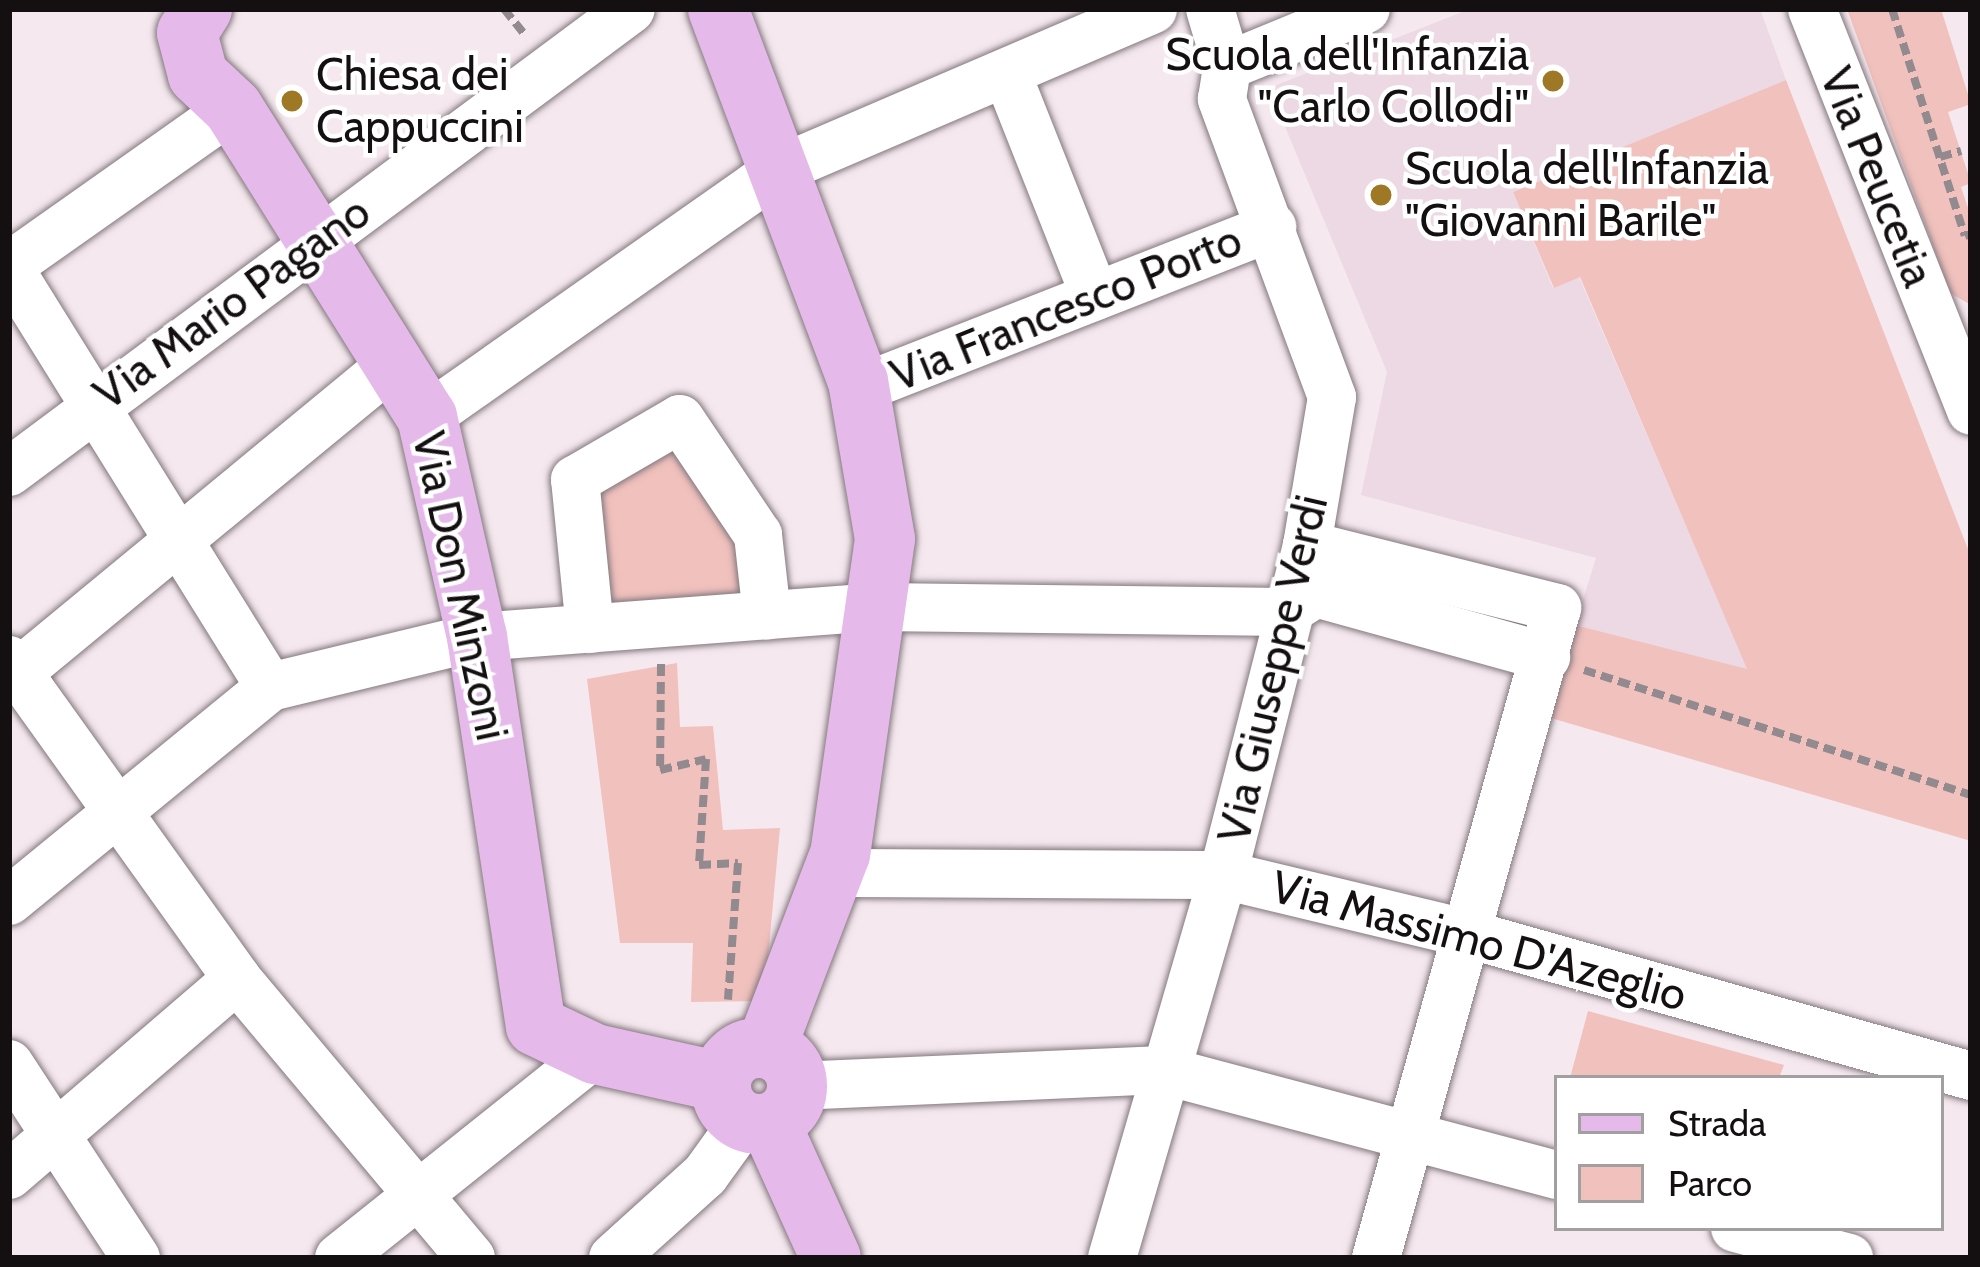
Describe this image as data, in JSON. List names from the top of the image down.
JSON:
{
  "streets": {
    "main road": ["Via Don Minzoni"],
    "street": [
      "Via Peucetia",
      "Via Mario Pagano",
      "Via Francesco Porto",
      "Via Giuseppe Verdi",
      "Via Massimo D'Azeglio"
    ]
  },
  "crossings": [
    ["Via Mario Pagano", "Via Don Minzoni"],
    ["Via Francesco Porto", "Via Giuseppe Verdi"],
    ["Via Giuseppe Verdi", "Via Massimo D'Azeglio"]
  ],
  "places": ["Scuola dell'Infanzia \"Carlo Collodi\"", "Chiesa dei Cappuccini", "Scuola dell'Infanzia \"Giovanni Barile\""],
  "legend": ["Strada", "Parco"]
}
